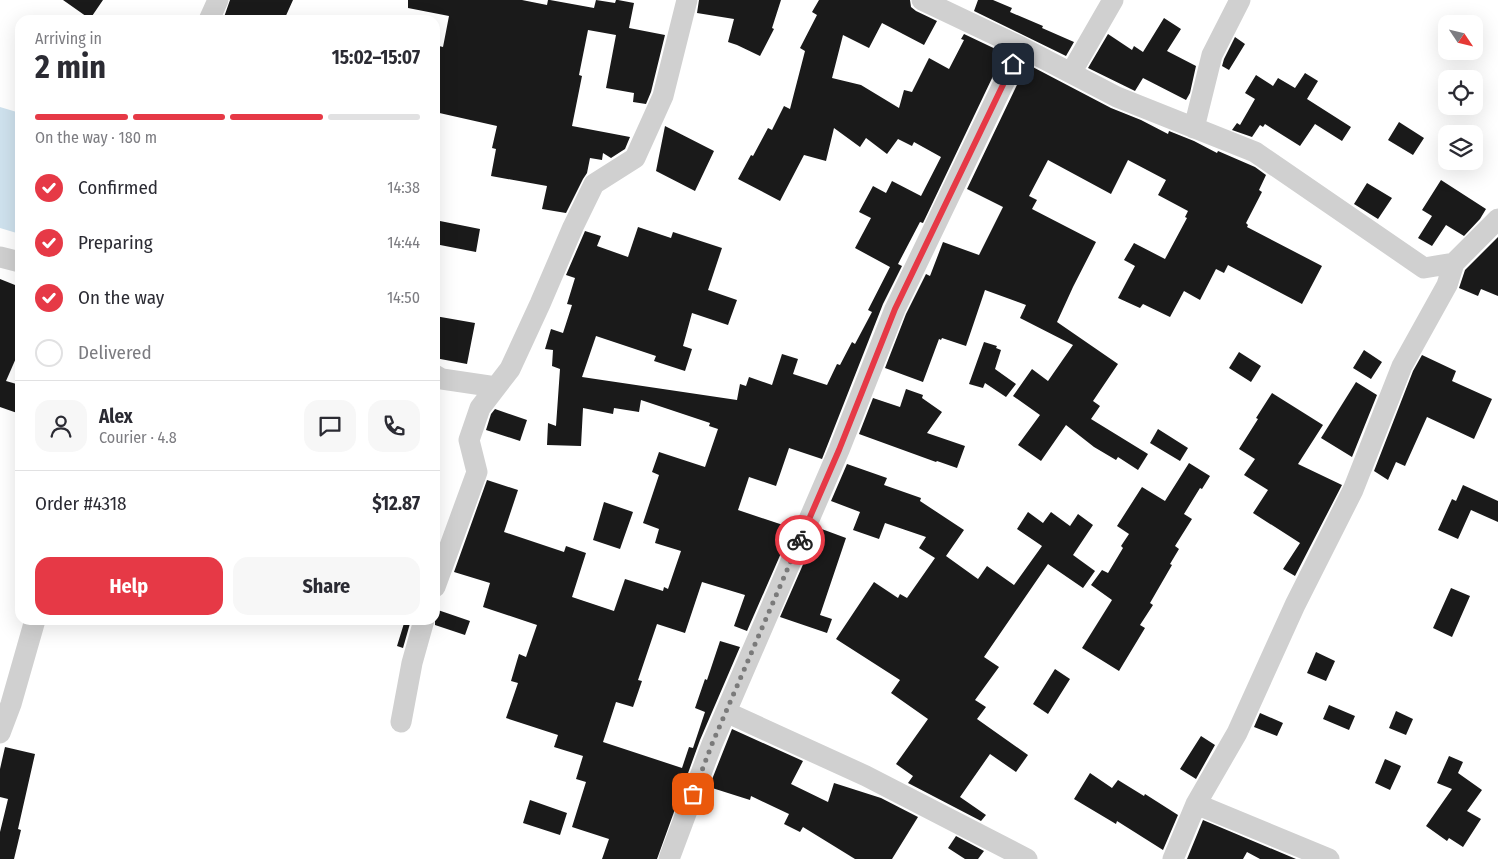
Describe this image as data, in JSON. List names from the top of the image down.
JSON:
{
  "north": "bottom right",
  "page": {
    "heading": ["2 min", "Arriving in", "15:02–15:07"],
    "panel": [
      "Alex",
      "Courier · 4.8",
      "Order #4318",
      "$12.87"
    ],
    "bar": "On the way · 180 m",
    "list": [
      ["Confirmed", "14:38"],
      ["Preparing", "14:44"],
      ["On the way", "14:50"],
      "Delivered"
    ],
    "buttons": ["Help", "Share"]
  }
}
